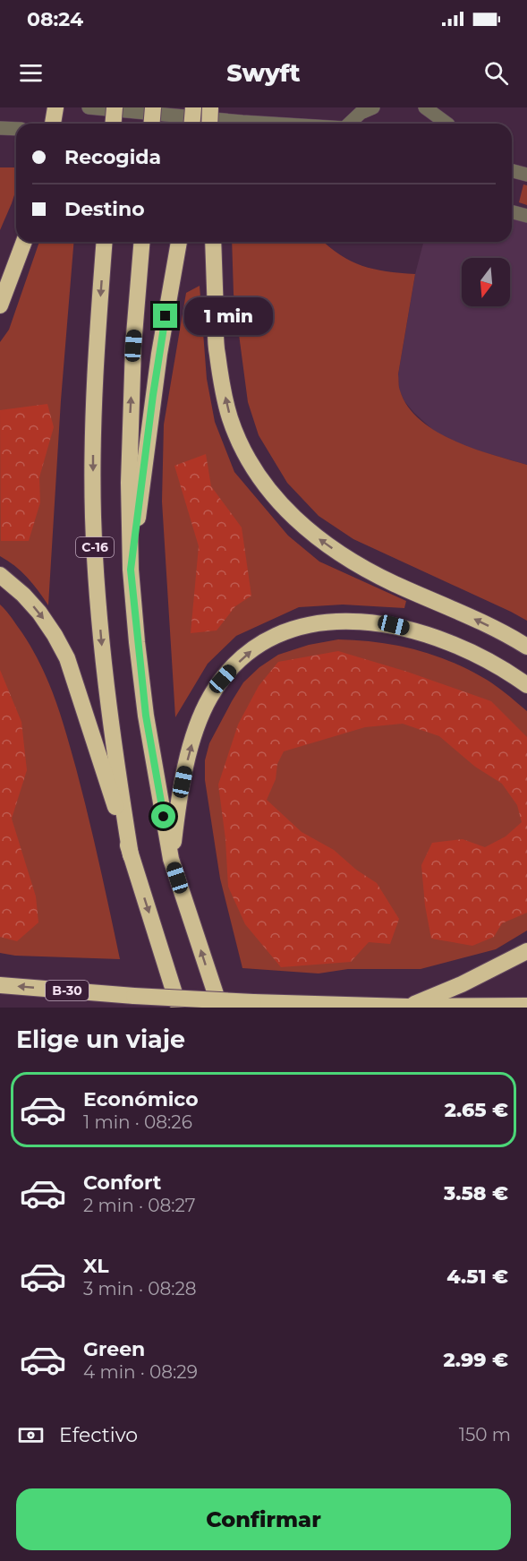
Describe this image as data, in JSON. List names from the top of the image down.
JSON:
{
  "streets": {
    "highway": ["C-16", "B-30"]
  },
  "north": "bottom",
  "page": {
    "status": "08:24",
    "header": "Swyft",
    "banner": ["Recogida", "Destino"],
    "bubble": "1 min",
    "heading": "Elige un viaje",
    "list": [
      {
        "name": "Económico",
        "note": "1 min · 08:26",
        "value": "2.65 €"
      },
      {
        "name": "Confort",
        "note": "2 min · 08:27",
        "value": "3.58 €"
      },
      {
        "name": "XL",
        "note": "3 min · 08:28",
        "value": "4.51 €"
      },
      {
        "name": "Green",
        "note": "4 min · 08:29",
        "value": "2.99 €"
      }
    ],
    "pay": ["Efectivo", "150 m"],
    "buttons": "Confirmar"
  }
}
